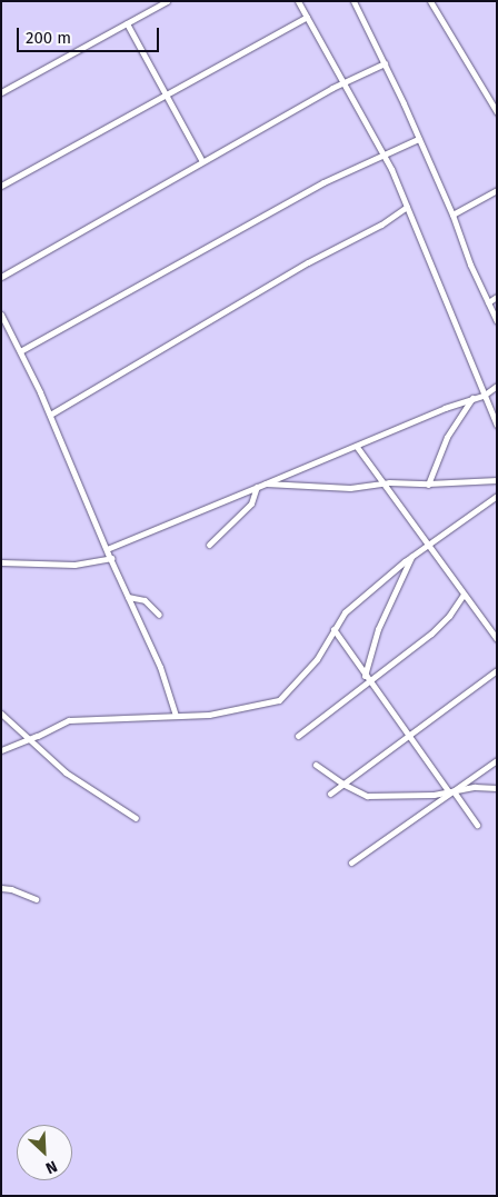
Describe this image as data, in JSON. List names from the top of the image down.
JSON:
{
  "scale_bar": "200 m",
  "north": "bottom right"
}
